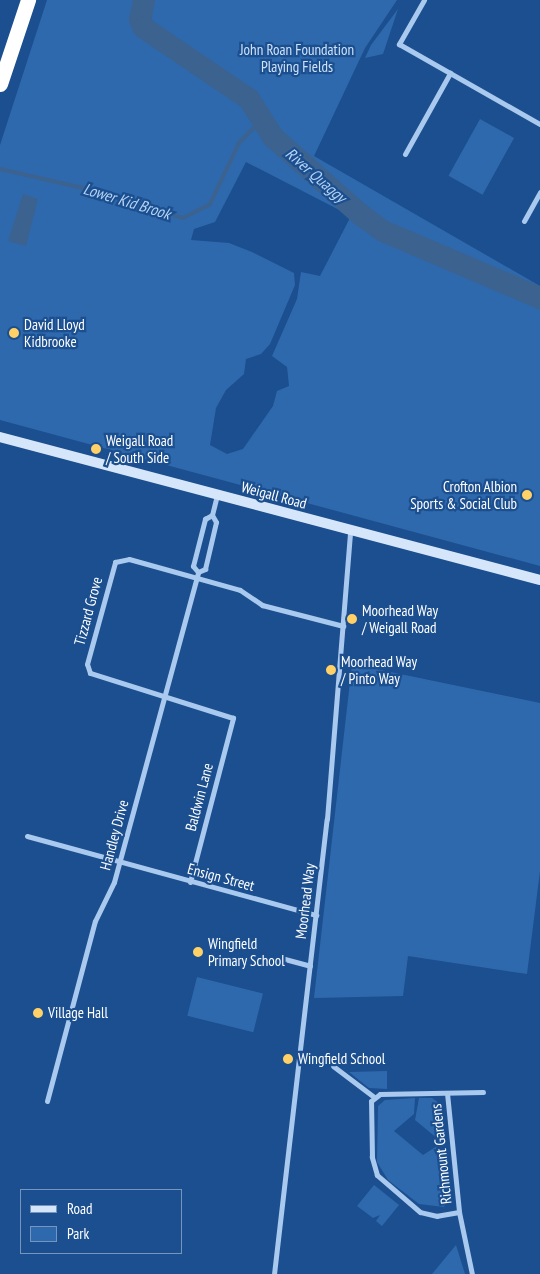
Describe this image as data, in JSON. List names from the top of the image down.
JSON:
{
  "streets": {
    "street": [
      "Weigall Road",
      "Tizzard Grove",
      "Baldwin Lane",
      "Handley Drive",
      "Ensign Street",
      "Moorhead Way",
      "Richmount Gardens"
    ]
  },
  "crossings": [
    ["Weigall Road", "Handley Drive"],
    ["Weigall Road", "Moorhead Way"],
    ["Tizzard Grove", "Baldwin Lane"],
    ["Tizzard Grove", "Handley Drive"],
    ["Baldwin Lane", "Handley Drive"],
    ["Baldwin Lane", "Ensign Street"],
    ["Handley Drive", "Ensign Street"],
    ["Ensign Street", "Moorhead Way"]
  ],
  "water": ["River Quaggy", "Lower Kid Brook"],
  "parks": ["John Roan Foundation Playing Fields"],
  "places": [
    "David Lloyd Kidbrooke",
    "Weigall Road / South Side",
    "Crofton Albion Sports & Social Club",
    "Moorhead Way / Weigall Road",
    "Moorhead Way / Pinto Way",
    "Wingfield Primary School",
    "Village Hall",
    "Wingfield School"
  ],
  "legend": ["Road", "Park"]
}
